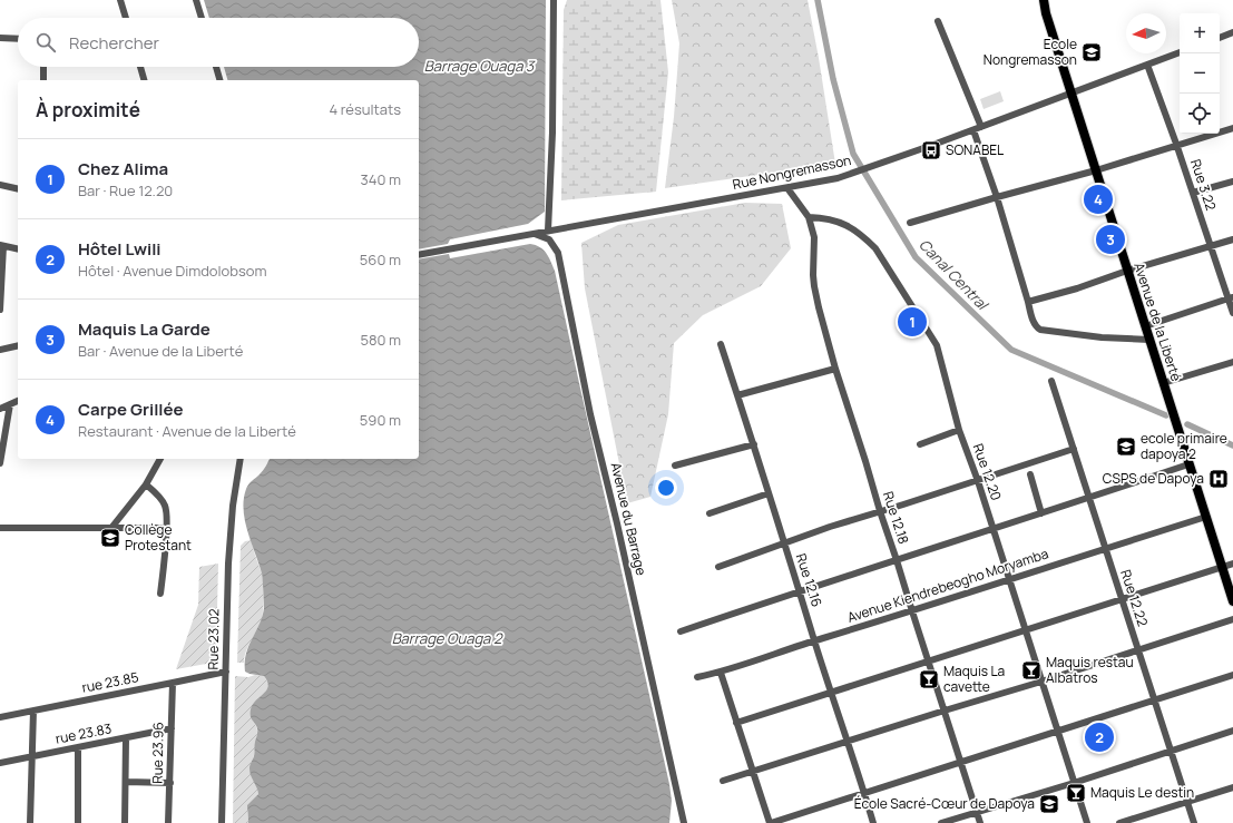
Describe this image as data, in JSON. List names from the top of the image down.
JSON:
{
  "streets": {
    "main road": ["Avenue de la Liberté"],
    "street": [
      "Rue Nongremasson",
      "Rue 3.22",
      "Rue 12.20",
      "Rue 12.18",
      "Avenue du Barrage",
      "Rue 12.16",
      "Avenue Kiendrebeogho Moryamba",
      "Rue 12.22",
      "Rue 23.02",
      "rue 23.85",
      "rue 23.83",
      "Rue 23.96"
    ]
  },
  "crossings": [
    ["Rue Nongremasson", "Rue 3.22"],
    ["Rue Nongremasson", "Avenue de la Liberté"],
    ["Rue Nongremasson", "Avenue du Barrage"],
    ["Avenue de la Liberté", "Avenue Kiendrebeogho Moryamba"],
    ["Rue 12.20", "Rue 12.18"],
    ["Rue 12.20", "Avenue Kiendrebeogho Moryamba"],
    ["Rue 12.18", "Avenue Kiendrebeogho Moryamba"],
    ["Rue 12.16", "Avenue Kiendrebeogho Moryamba"],
    ["Avenue Kiendrebeogho Moryamba", "Rue 12.22"],
    ["Rue 23.02", "rue 23.85"],
    ["rue 23.85", "Rue 23.96"],
    ["rue 23.83", "Rue 23.96"]
  ],
  "water": ["Barrage Ouaga 3", "Canal Central", "Barrage Ouaga 2"],
  "places": {
    "school or university": [
      "Ecole Nongremasson",
      "ecole primaire dapoya 2",
      "Collège Protestant",
      "École Sacré-Cœur de Dapoya"
    ],
    "bus stop": ["SONABEL"],
    "hospital": ["CSPS de Dapoya"],
    "bar": ["Maquis restau Albatros", "Maquis La cavette", "Maquis Le destin"]
  },
  "north": "left",
  "page": {
    "map_buttons": ["+", "−"],
    "search": "Rechercher",
    "heading": ["À proximité", "4 résultats"],
    "list": [
      {
        "mark": "1",
        "name": "Chez Alima",
        "note": "Bar · Rue 12.20",
        "value": "340 m"
      },
      {
        "mark": "2",
        "name": "Hôtel Lwili",
        "note": "Hôtel · Avenue Dimdolobsom",
        "value": "560 m"
      },
      {
        "mark": "3",
        "name": "Maquis La Garde",
        "note": "Bar · Avenue de la Liberté",
        "value": "580 m"
      },
      {
        "mark": "4",
        "name": "Carpe Grillée",
        "note": "Restaurant · Avenue de la Liberté",
        "value": "590 m"
      }
    ],
    "pins": [
      "4",
      "3",
      "1",
      "2"
    ]
  }
}
